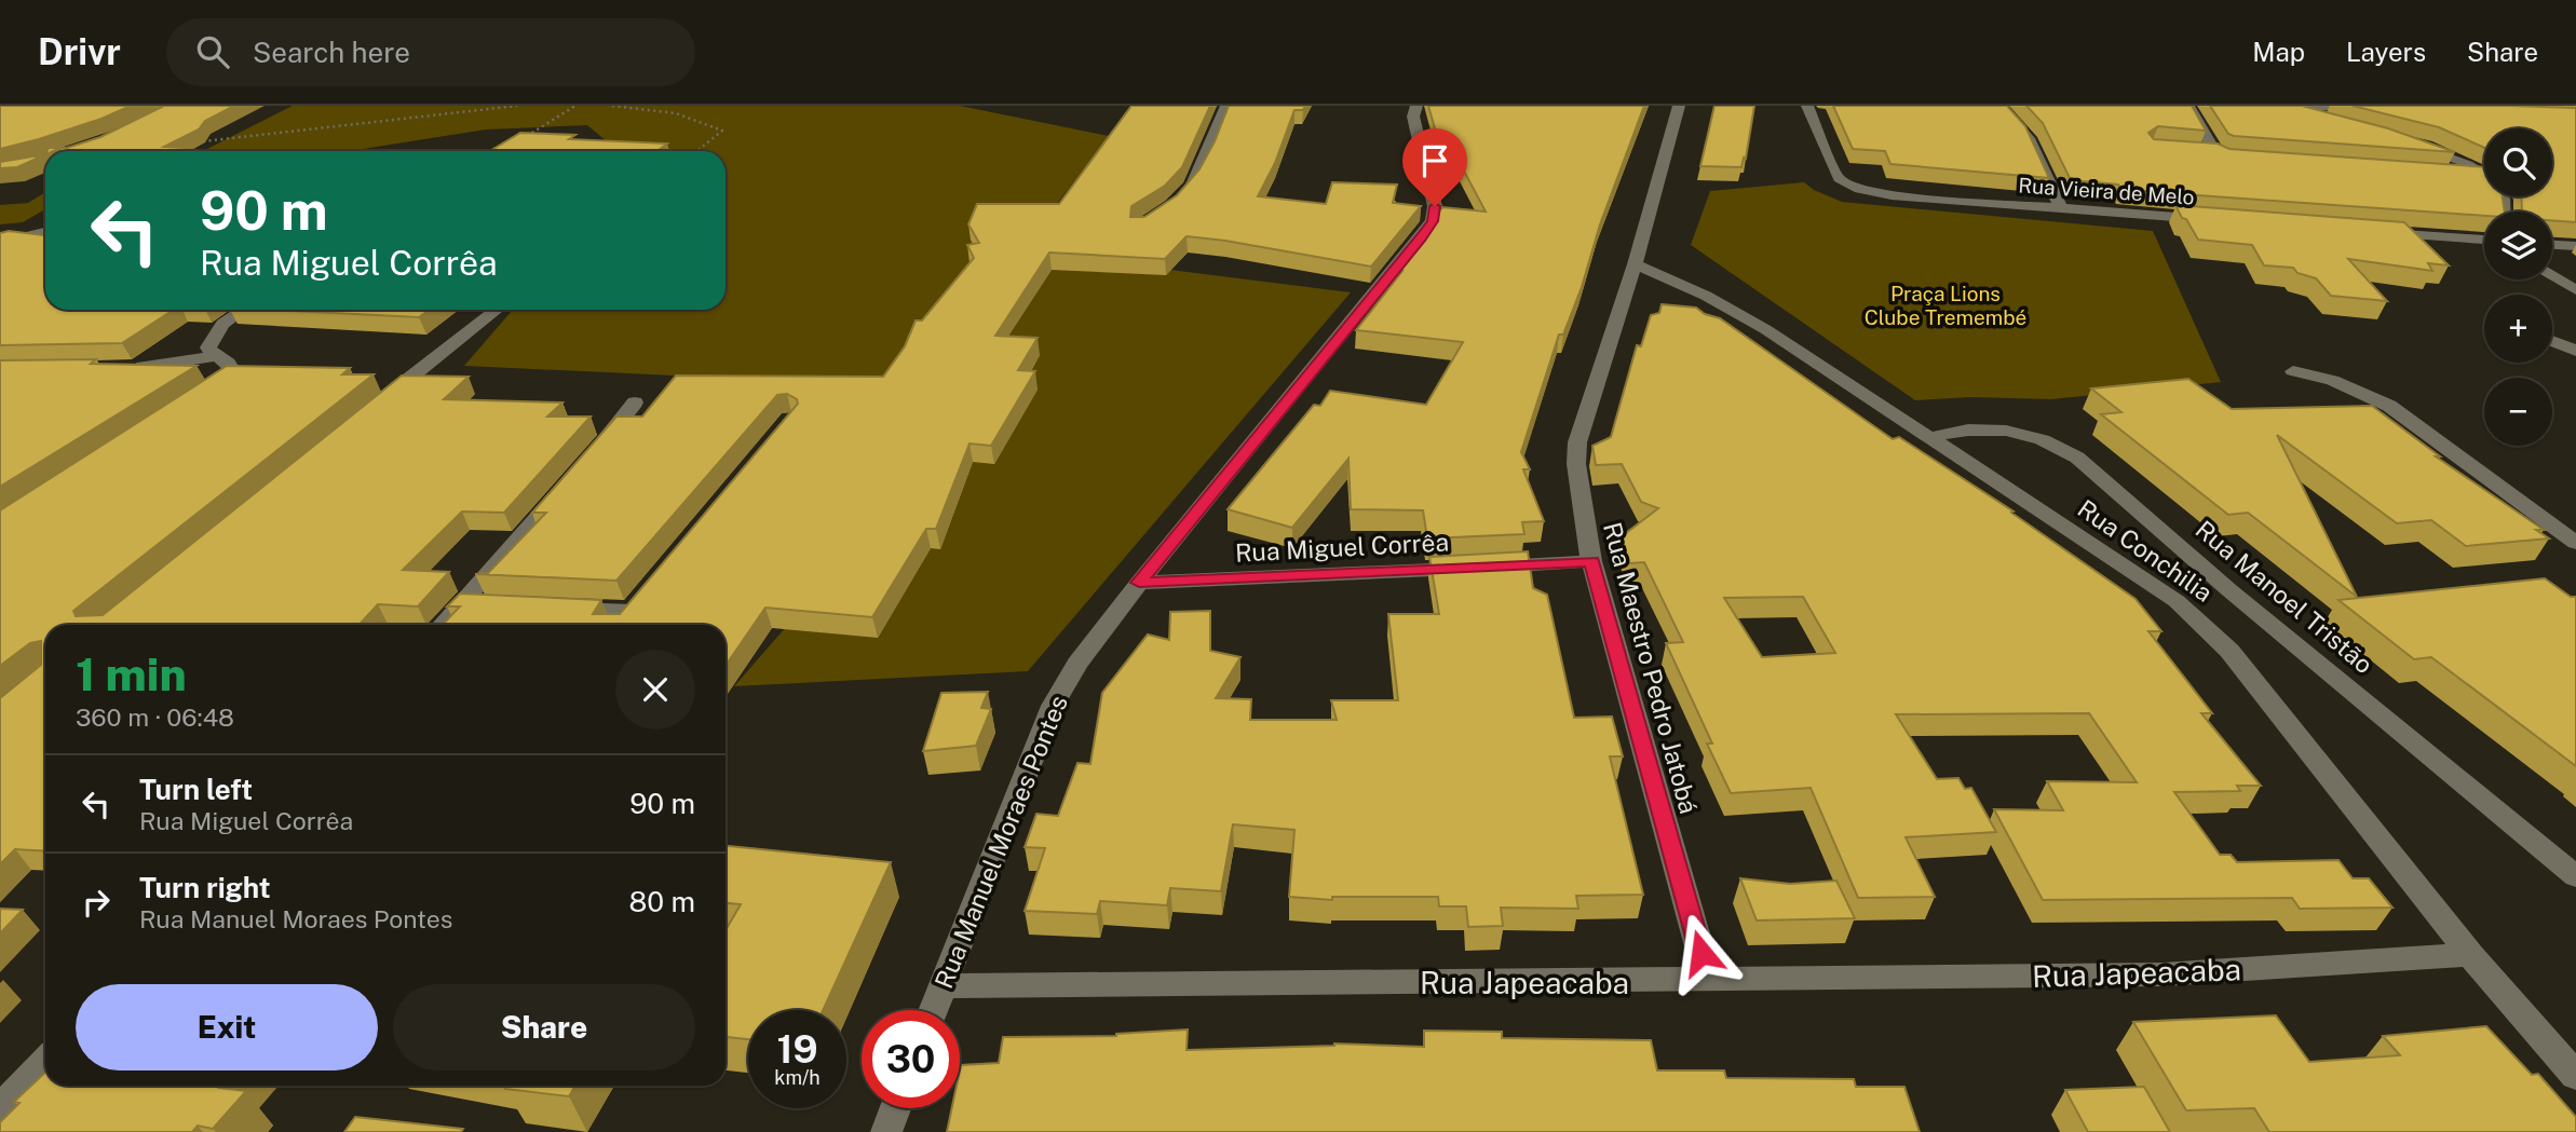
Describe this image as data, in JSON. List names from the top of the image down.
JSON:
{
  "streets": {
    "street": [
      "Rua Vieira de Melo",
      "Rua Miguel Corrêa",
      "Rua Conchilia",
      "Rua Manoel Tristão",
      "Rua Maestro Pedro Jatobá",
      "Rua Manuel Moraes Pontes",
      "Rua Japeacaba"
    ]
  },
  "crossings": [
    ["Rua Miguel Corrêa", "Rua Maestro Pedro Jatobá"],
    ["Rua Miguel Corrêa", "Rua Manuel Moraes Pontes"],
    ["Rua Conchilia", "Rua Manoel Tristão"],
    ["Rua Conchilia", "Rua Maestro Pedro Jatobá"],
    ["Rua Conchilia", "Rua Japeacaba"],
    ["Rua Maestro Pedro Jatobá", "Rua Japeacaba"],
    ["Rua Manuel Moraes Pontes", "Rua Japeacaba"]
  ],
  "parks": ["Praça Lions Clube Tremembé"],
  "page": {
    "header": "Drivr",
    "search": "Search here",
    "nav": ["Map", "Layers", "Share"],
    "map_buttons": ["+", "−"],
    "turn": ["90 m", "Rua Miguel Corrêa"],
    "heading": ["1 min", "360 m · 06:48"],
    "list": [
      {
        "name": "Turn left",
        "note": "Rua Miguel Corrêa",
        "value": "90 m"
      },
      {
        "name": "Turn right",
        "note": "Rua Manuel Moraes Pontes",
        "value": "80 m"
      }
    ],
    "buttons": ["Exit", "Share"],
    "speed": "19 km/h",
    "limit": "30"
  }
}
